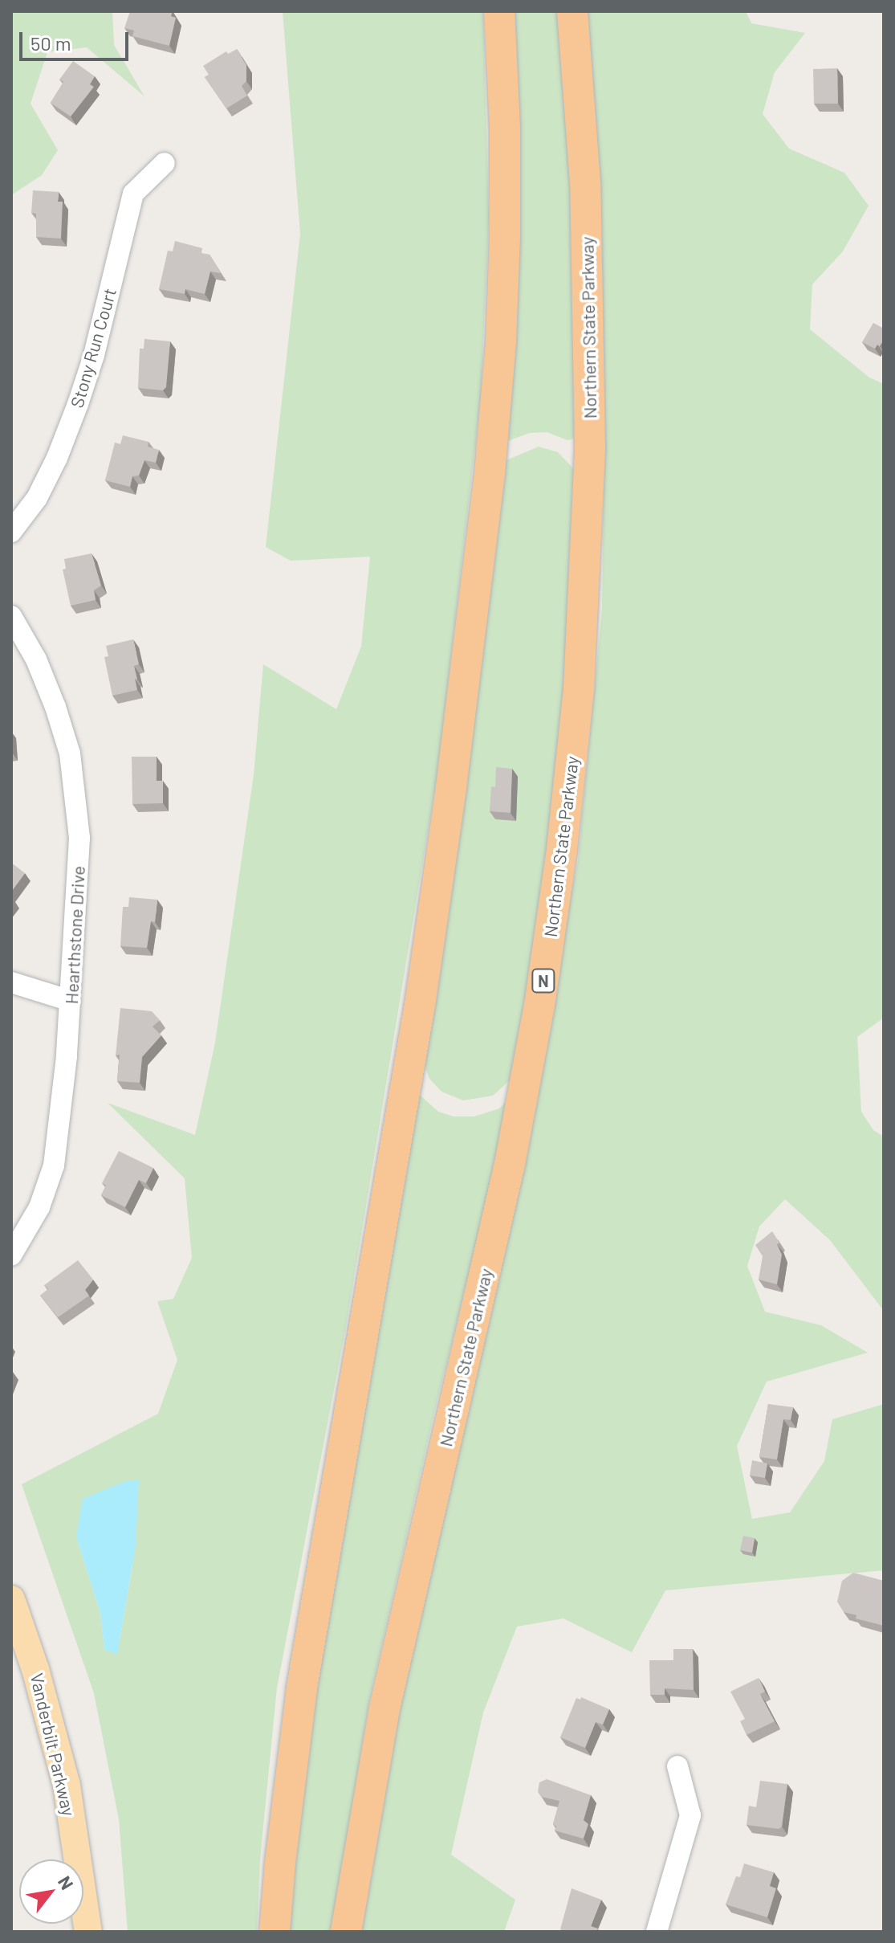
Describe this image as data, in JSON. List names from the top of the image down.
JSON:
{
  "streets": {
    "highway": ["Northern State Parkway", "N"],
    "main road": ["Vanderbilt Parkway"],
    "street": ["Stony Run Court", "Hearthstone Drive"]
  },
  "scale_bar": "50 m",
  "north": "top right"
}
